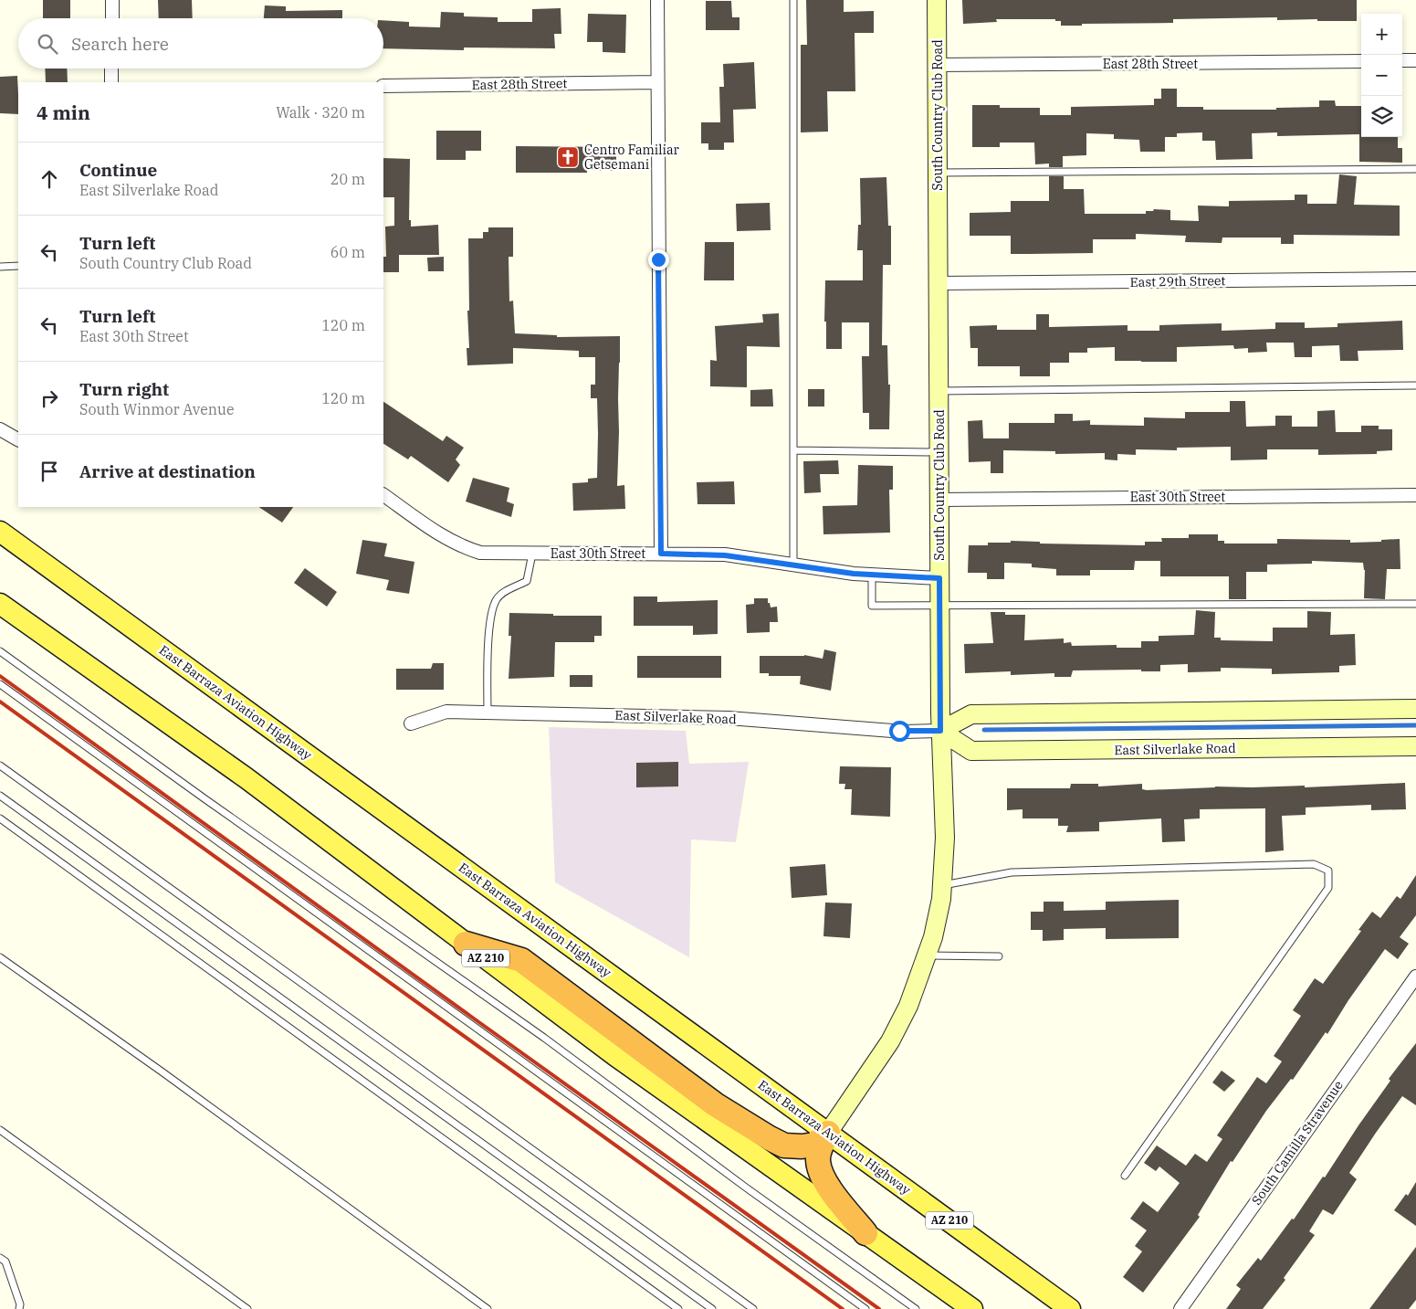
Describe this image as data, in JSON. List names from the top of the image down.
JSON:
{
  "streets": {
    "main road": [
      "South Country Club Road",
      "East Barraza Aviation Highway",
      "East Silverlake Road",
      "AZ 210"
    ],
    "street": [
      "East 28th Street",
      "East 29th Street",
      "East 30th Street",
      "South Camilla Stravenue"
    ]
  },
  "crossings": [
    ["East 28th Street", "South Country Club Road"],
    ["South Country Club Road", "East 29th Street"],
    ["South Country Club Road", "East 30th Street"],
    ["South Country Club Road", "East Barraza Aviation Highway"],
    ["South Country Club Road", "East Silverlake Road"]
  ],
  "places": {
    "church": ["Centro Familiar Getsemani"]
  },
  "page": {
    "map_buttons": ["+", "−"],
    "search": "Search here",
    "heading": ["4 min", "Walk · 320 m"],
    "list": [
      ["Continue", "East Silverlake Road", "20 m"],
      ["Turn left", "South Country Club Road", "60 m"],
      ["Turn left", "East 30th Street", "120 m"],
      ["Turn right", "South Winmor Avenue", "120 m"],
      "Arrive at destination"
    ]
  }
}
